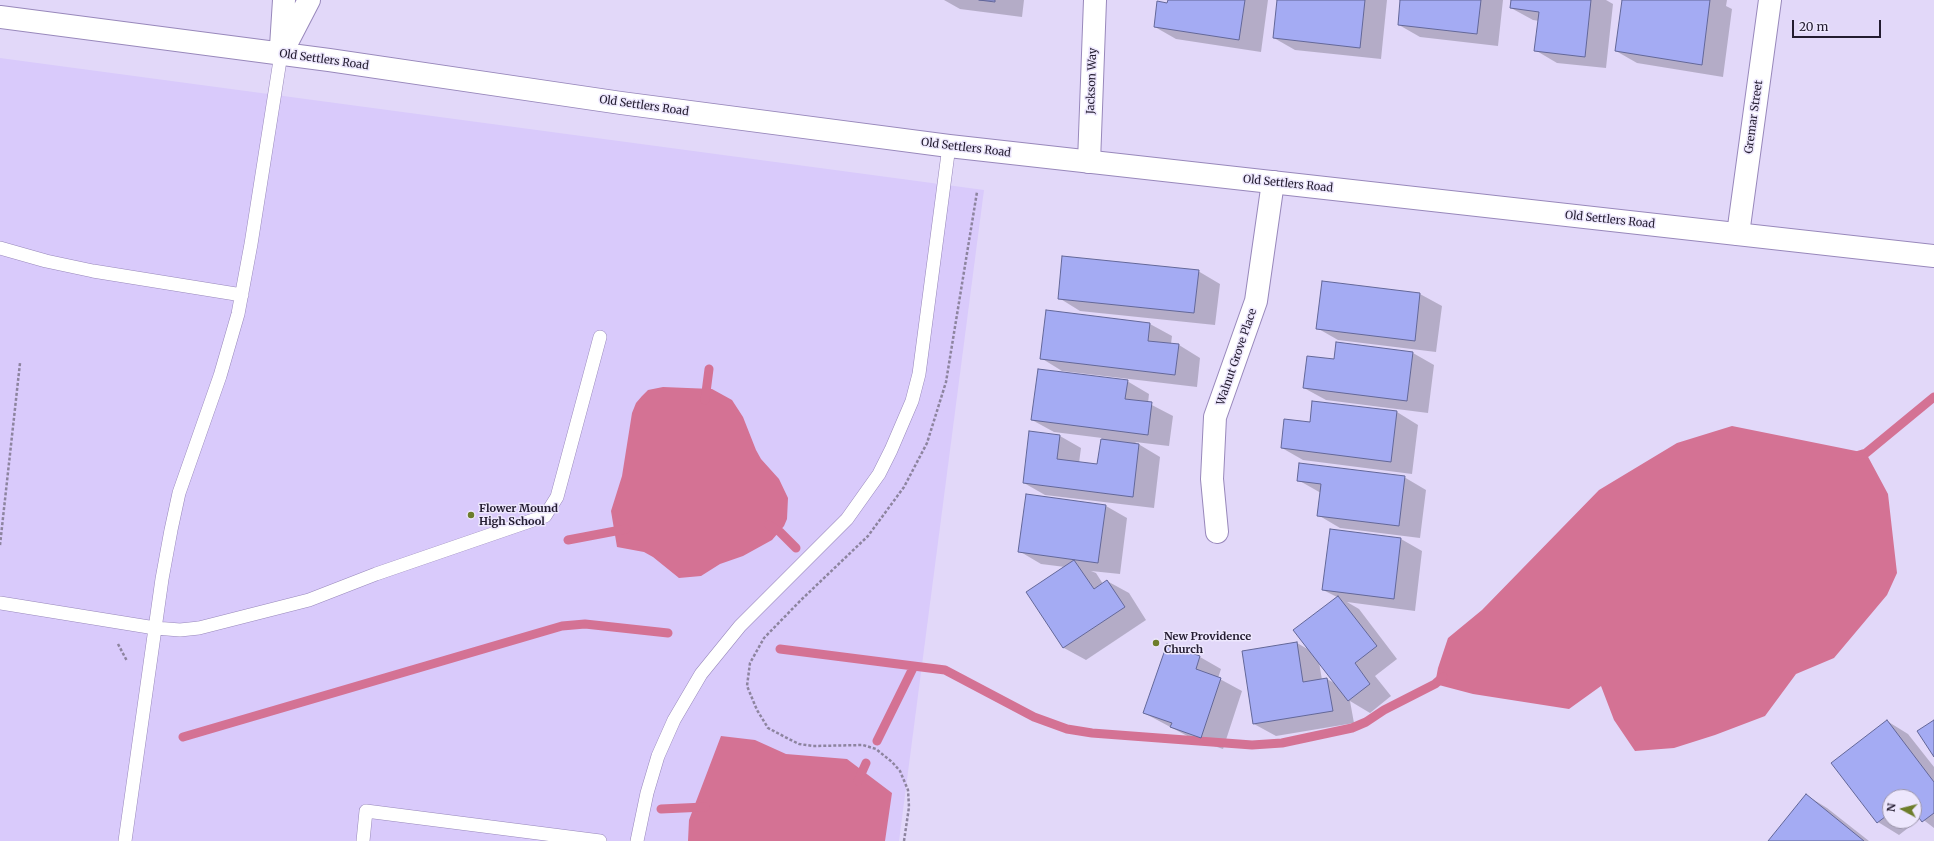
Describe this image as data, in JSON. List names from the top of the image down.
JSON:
{
  "streets": {
    "main road": [
      "Old Settlers Road",
      "Jackson Way",
      "Gremar Street",
      "Walnut Grove Place"
    ]
  },
  "crossings": [
    ["Old Settlers Road", "Jackson Way"],
    ["Old Settlers Road", "Gremar Street"],
    ["Old Settlers Road", "Walnut Grove Place"]
  ],
  "places": ["Flower Mound High School", "New Providence Church"],
  "scale_bar": "20 m",
  "north": "left"
}
